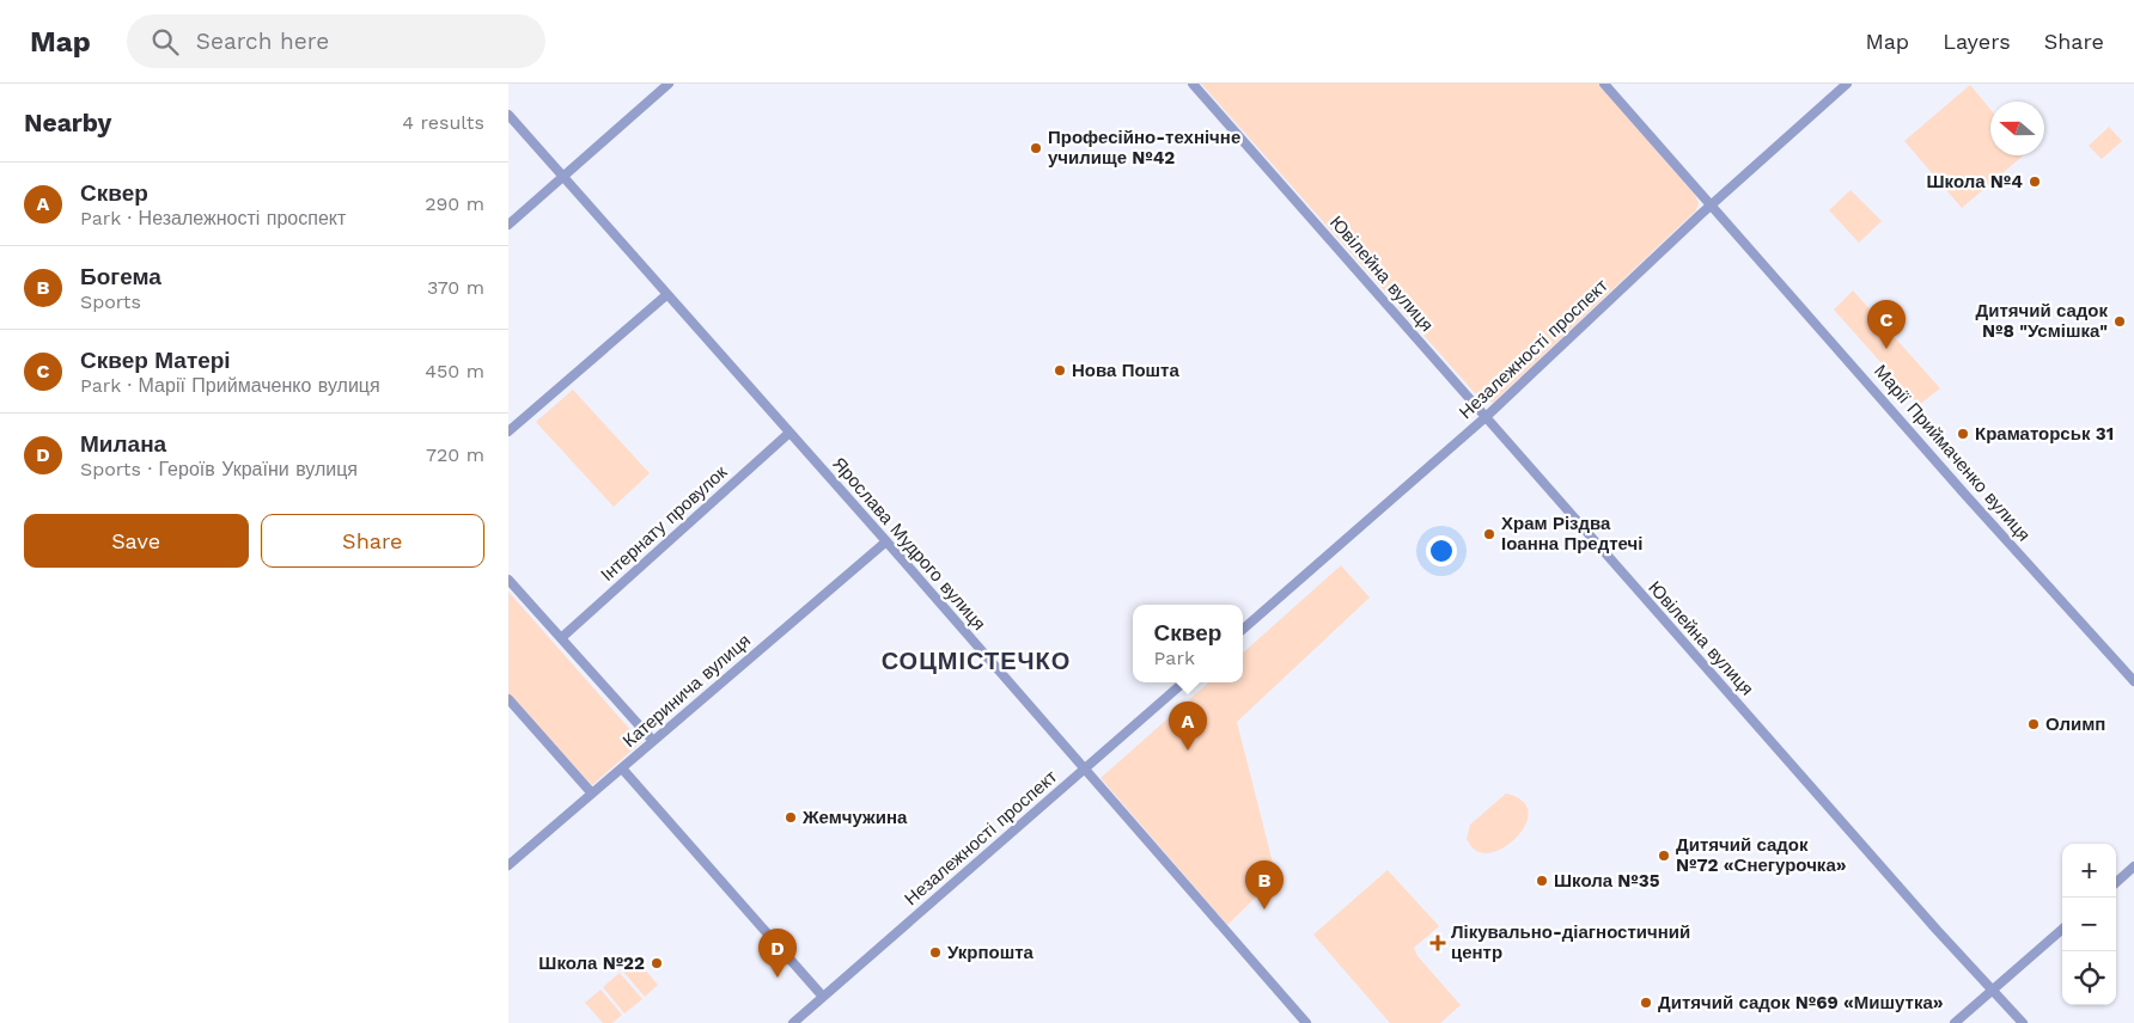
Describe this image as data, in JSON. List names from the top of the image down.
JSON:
{
  "streets": {
    "street": [
      "Ювілейна вулиця",
      "Незалежності проспект",
      "Марії Приймаченко вулиця",
      "Інтернату провулок",
      "Ярослава Мудрого вулиця",
      "Катеринича вулиця"
    ]
  },
  "crossings": [
    ["Ювілейна вулиця", "Незалежності проспект"],
    ["Незалежності проспект", "Марії Приймаченко вулиця"],
    ["Незалежності проспект", "Ярослава Мудрого вулиця"],
    ["Інтернату провулок", "Ярослава Мудрого вулиця"],
    ["Ярослава Мудрого вулиця", "Катеринича вулиця"]
  ],
  "districts": ["СОЦМІСТЕЧКО"],
  "places": {
    "other": [
      "Професійно-технічне училище №42",
      "Школа №4",
      "Дитячий садок №8 \"Усмішка\"",
      "Нова Пошта",
      "Краматорськ 31",
      "Храм Різдва Іоанна Предтечі",
      "Олимп",
      "Жемчужина",
      "Дитячий садок №72 «Снегурочка»",
      "Школа №35",
      "Укрпошта",
      "Школа №22",
      "Дитячий садок №69 «Мишутка»"
    ],
    "health": ["Лікувально-діагностичний центр"]
  },
  "north": "left",
  "page": {
    "header": "Map",
    "search": "Search here",
    "nav": ["Map", "Layers", "Share"],
    "heading": ["Nearby", "4 results"],
    "list": [
      {
        "mark": "A",
        "name": "Сквер",
        "note": "Park · Незалежності проспект",
        "value": "290 m"
      },
      {
        "mark": "B",
        "name": "Богема",
        "note": "Sports",
        "value": "370 m"
      },
      {
        "mark": "C",
        "name": "Сквер Матері",
        "note": "Park · Марії Приймаченко вулиця",
        "value": "450 m"
      },
      {
        "mark": "D",
        "name": "Милана",
        "note": "Sports · Героїв України вулиця",
        "value": "720 m"
      }
    ],
    "pins": [
      "C",
      "A",
      "B",
      "D"
    ],
    "buttons": ["Save", "Share"],
    "popup": ["Сквер", "Park"],
    "map_buttons": ["+", "−"]
  }
}
